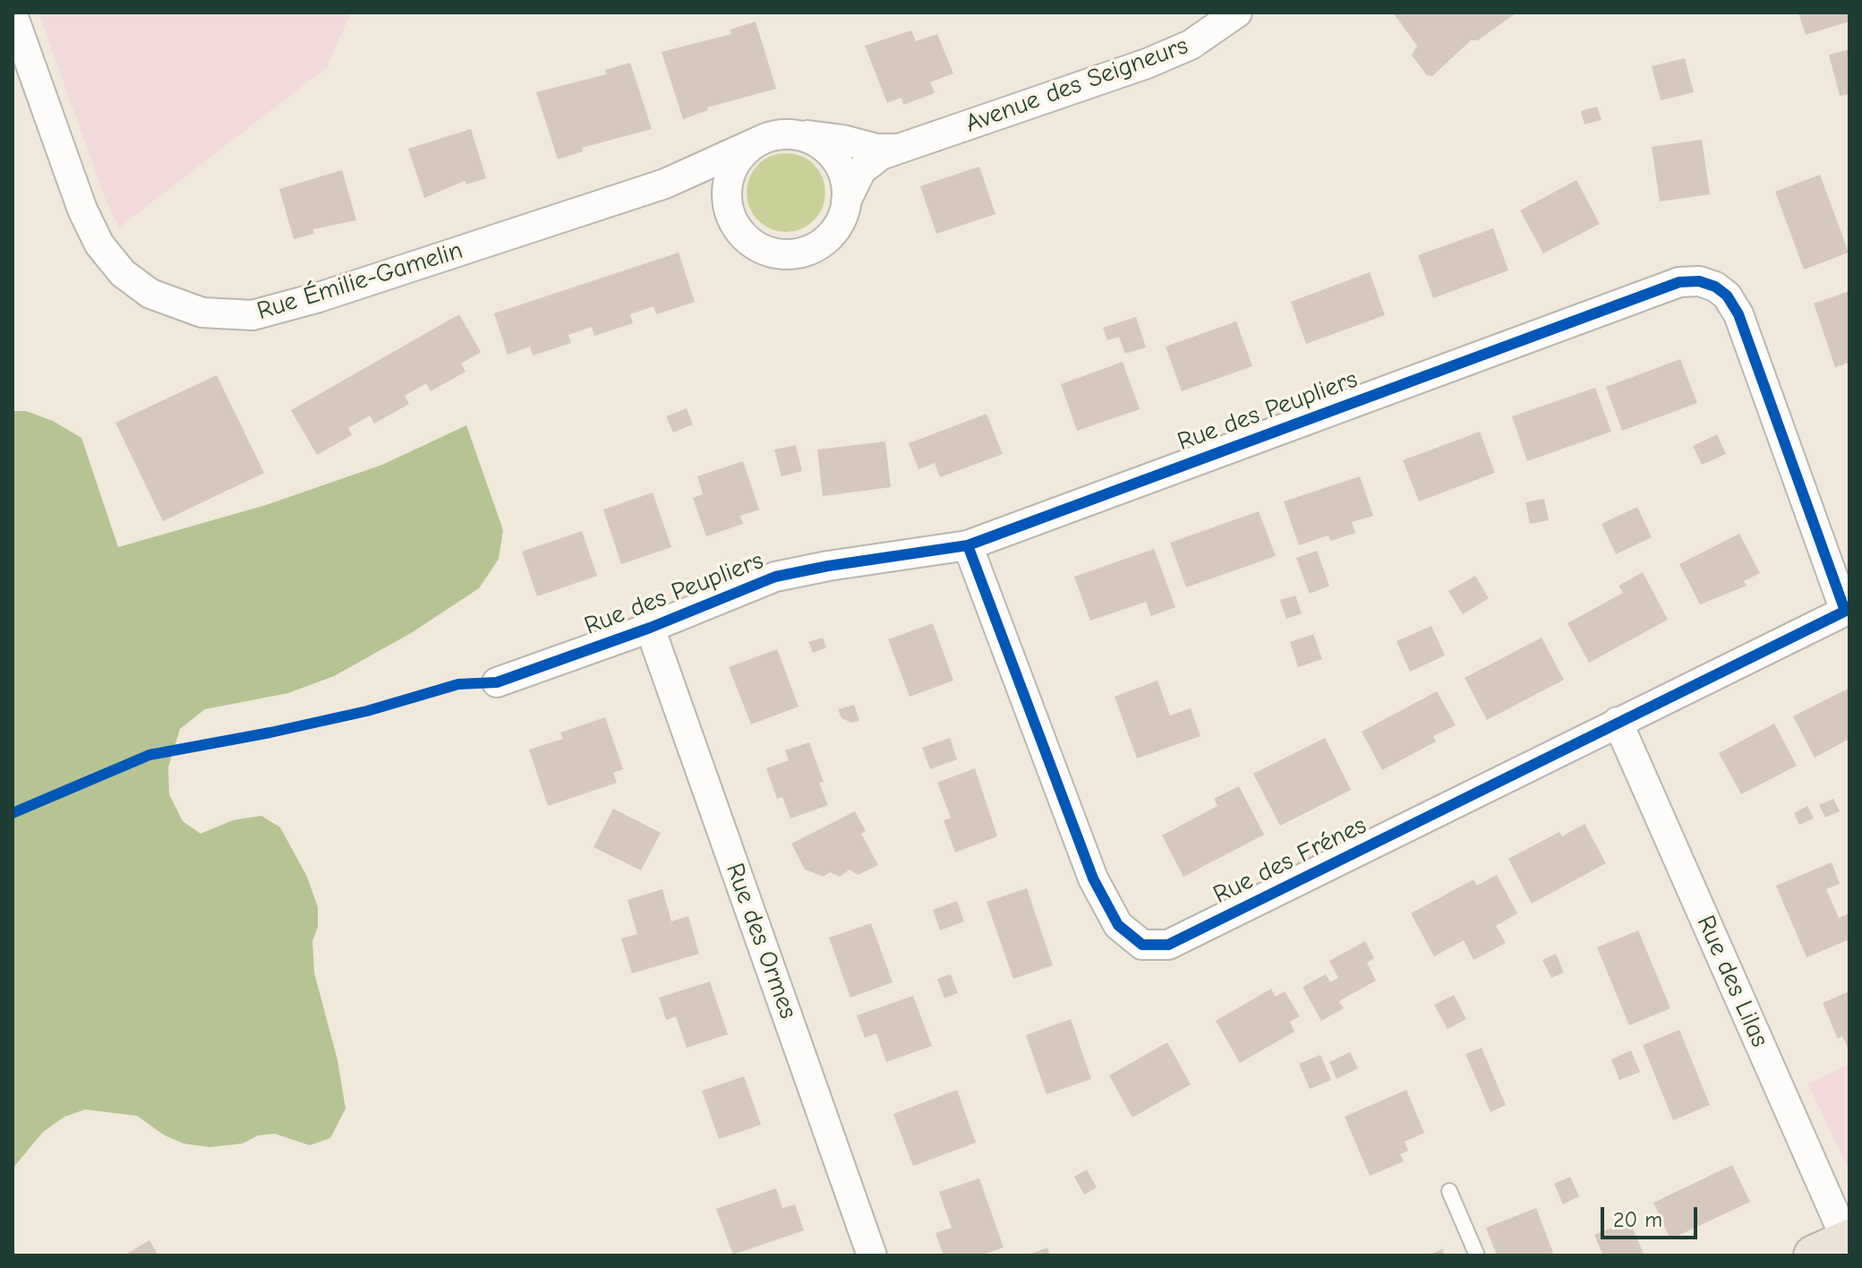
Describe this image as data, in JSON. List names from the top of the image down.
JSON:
{
  "streets": {
    "street": [
      "Avenue des Seigneurs",
      "Rue Émilie-Gamelin",
      "Rue des Peupliers",
      "Rue des Frénes",
      "Rue des Ormes",
      "Rue des Lilas"
    ]
  },
  "crossings": [
    ["Avenue des Seigneurs", "Rue Émilie-Gamelin"],
    ["Rue des Peupliers", "Rue des Frénes"],
    ["Rue des Peupliers", "Rue des Ormes"],
    ["Rue des Frénes", "Rue des Lilas"]
  ],
  "scale_bar": "20 m"
}
